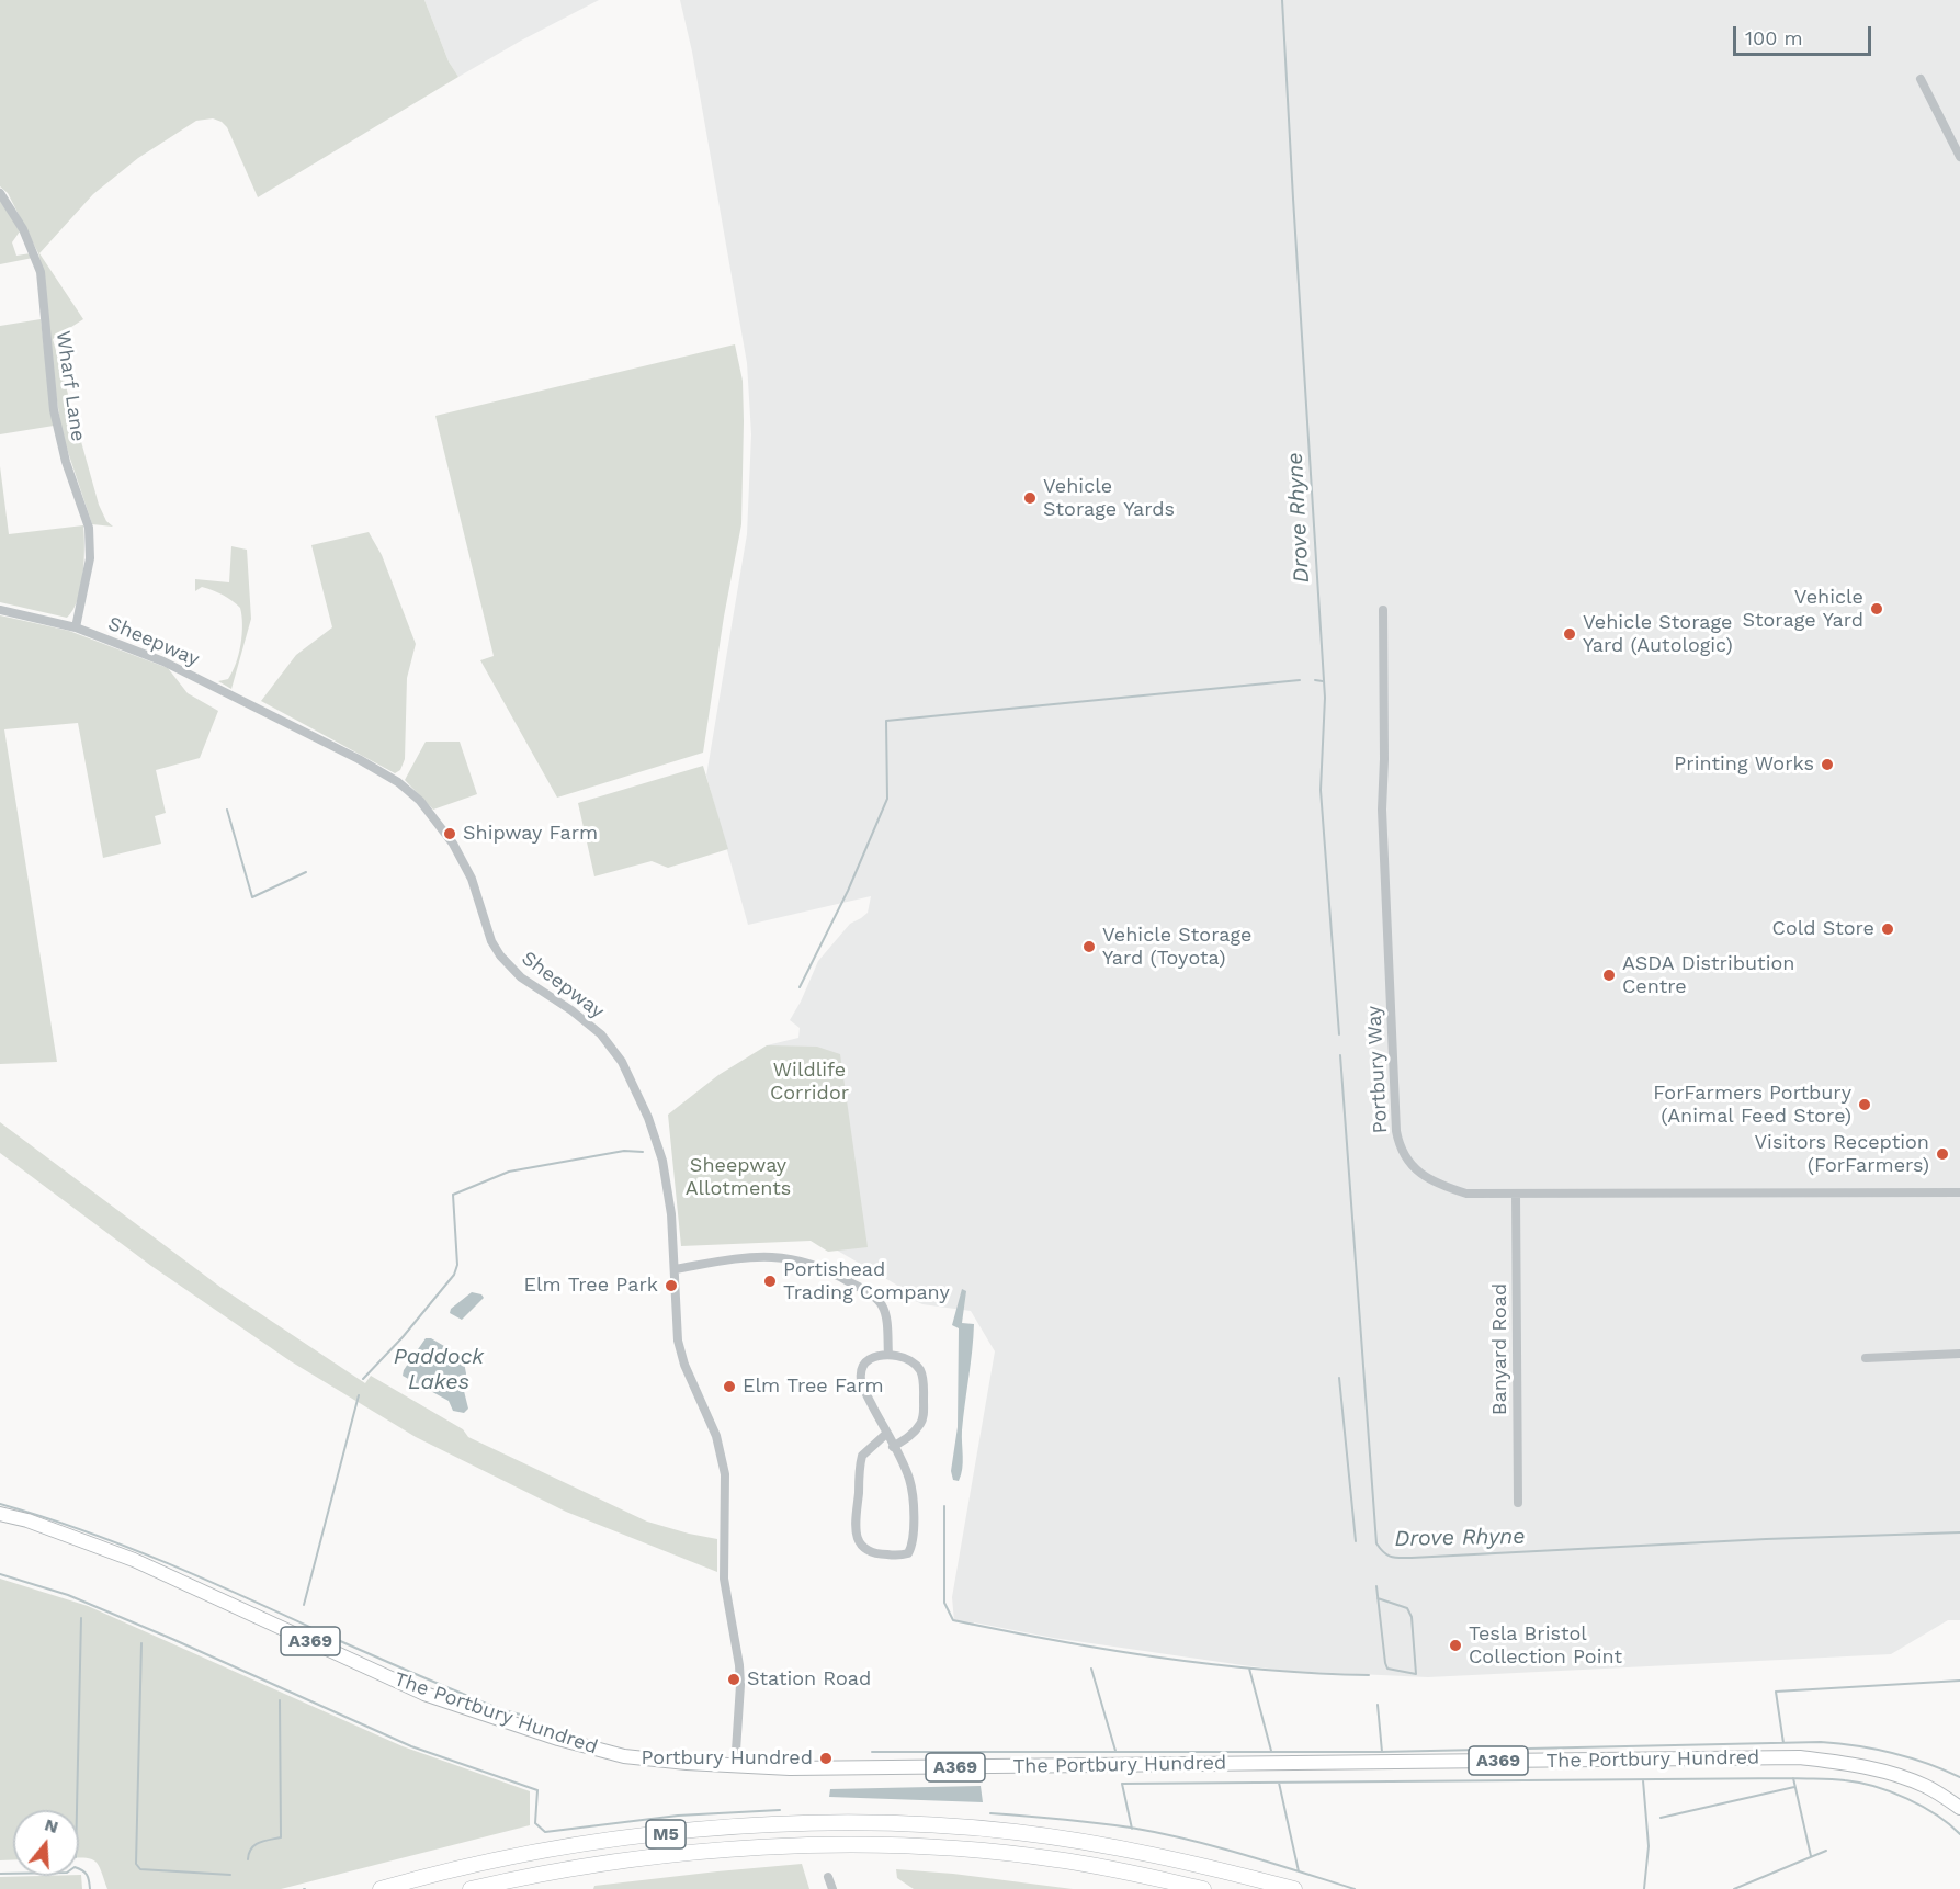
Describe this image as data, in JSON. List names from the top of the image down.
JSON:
{
  "streets": {
    "highway": ["M5"],
    "main road": ["A369", "The Portbury Hundred"],
    "street": [
      "Wharf Lane",
      "Sheepway",
      "Portbury Way",
      "Banyard Road"
    ]
  },
  "crossings": [
    ["Wharf Lane", "Sheepway"],
    ["Sheepway", "The Portbury Hundred"],
    ["Portbury Way", "Banyard Road"]
  ],
  "water": ["Drove Rhyne", "Paddock Lakes"],
  "parks": ["Wildlife Corridor", "Sheepway Allotments"],
  "places": [
    "Vehicle Storage Yards",
    "Vehicle Storage Yard",
    "Vehicle Storage Yard (Autologic)",
    "Printing Works",
    "Shipway Farm",
    "Cold Store",
    "Vehicle Storage Yard (Toyota)",
    "ASDA Distribution Centre",
    "ForFarmers Portbury (Animal Feed Store)",
    "Visitors Reception (ForFarmers)",
    "Portishead Trading Company",
    "Elm Tree Park",
    "Elm Tree Farm",
    "Tesla Bristol Collection Point",
    "Station Road",
    "Portbury Hundred"
  ],
  "scale_bar": "100 m",
  "north": "top"
}
